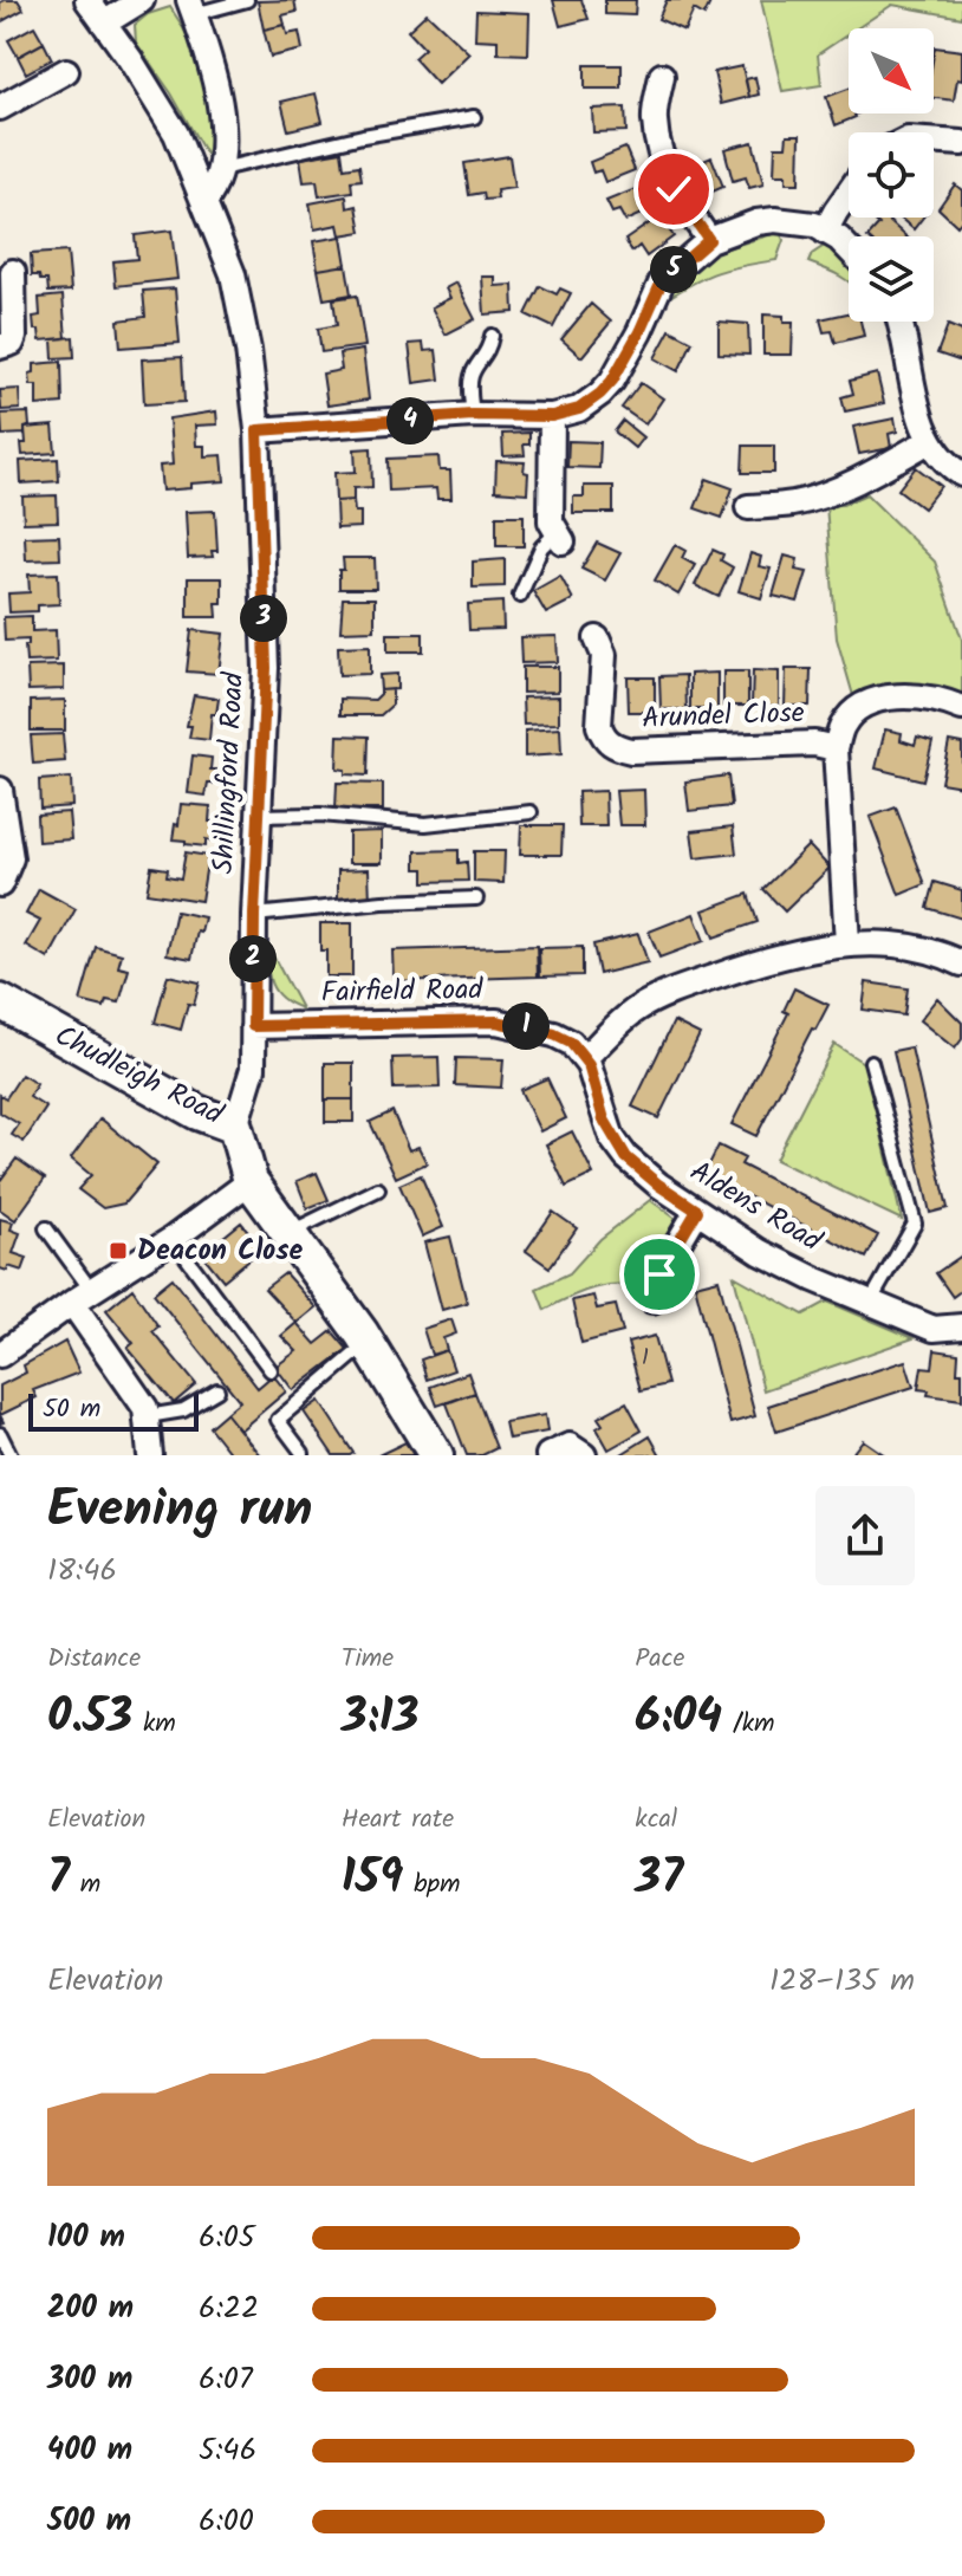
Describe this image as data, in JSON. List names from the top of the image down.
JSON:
{
  "streets": {
    "street": [
      "Arundel Close",
      "Shillingford Road",
      "Fairfield Road",
      "Chudleigh Road",
      "Aldens Road"
    ]
  },
  "crossings": [
    ["Shillingford Road", "Fairfield Road"],
    ["Shillingford Road", "Chudleigh Road"],
    ["Fairfield Road", "Aldens Road"]
  ],
  "places": {
    "transit": ["Deacon Close"]
  },
  "house_numbers": ["1"],
  "scale_bar": "50 m",
  "north": "bottom right",
  "page": {
    "pins": [
      "5",
      "4",
      "3",
      "2",
      "1"
    ],
    "scale": "50 m",
    "heading": ["Evening run", "18:46"],
    "stats": [
      ["Distance", "0.53 km"],
      ["Time", "3:13"],
      ["Pace", "6:04 /km"],
      ["Elevation", "7 m"],
      ["Heart rate", "159 bpm"],
      ["kcal", "37"]
    ],
    "chart": ["Elevation", "128–135 m"],
    "list": [
      {
        "name": "100 m",
        "note": "6:05"
      },
      {
        "name": "200 m",
        "note": "6:22"
      },
      {
        "name": "300 m",
        "note": "6:07"
      },
      {
        "name": "400 m",
        "note": "5:46"
      },
      {
        "name": "500 m",
        "note": "6:00"
      }
    ]
  }
}
